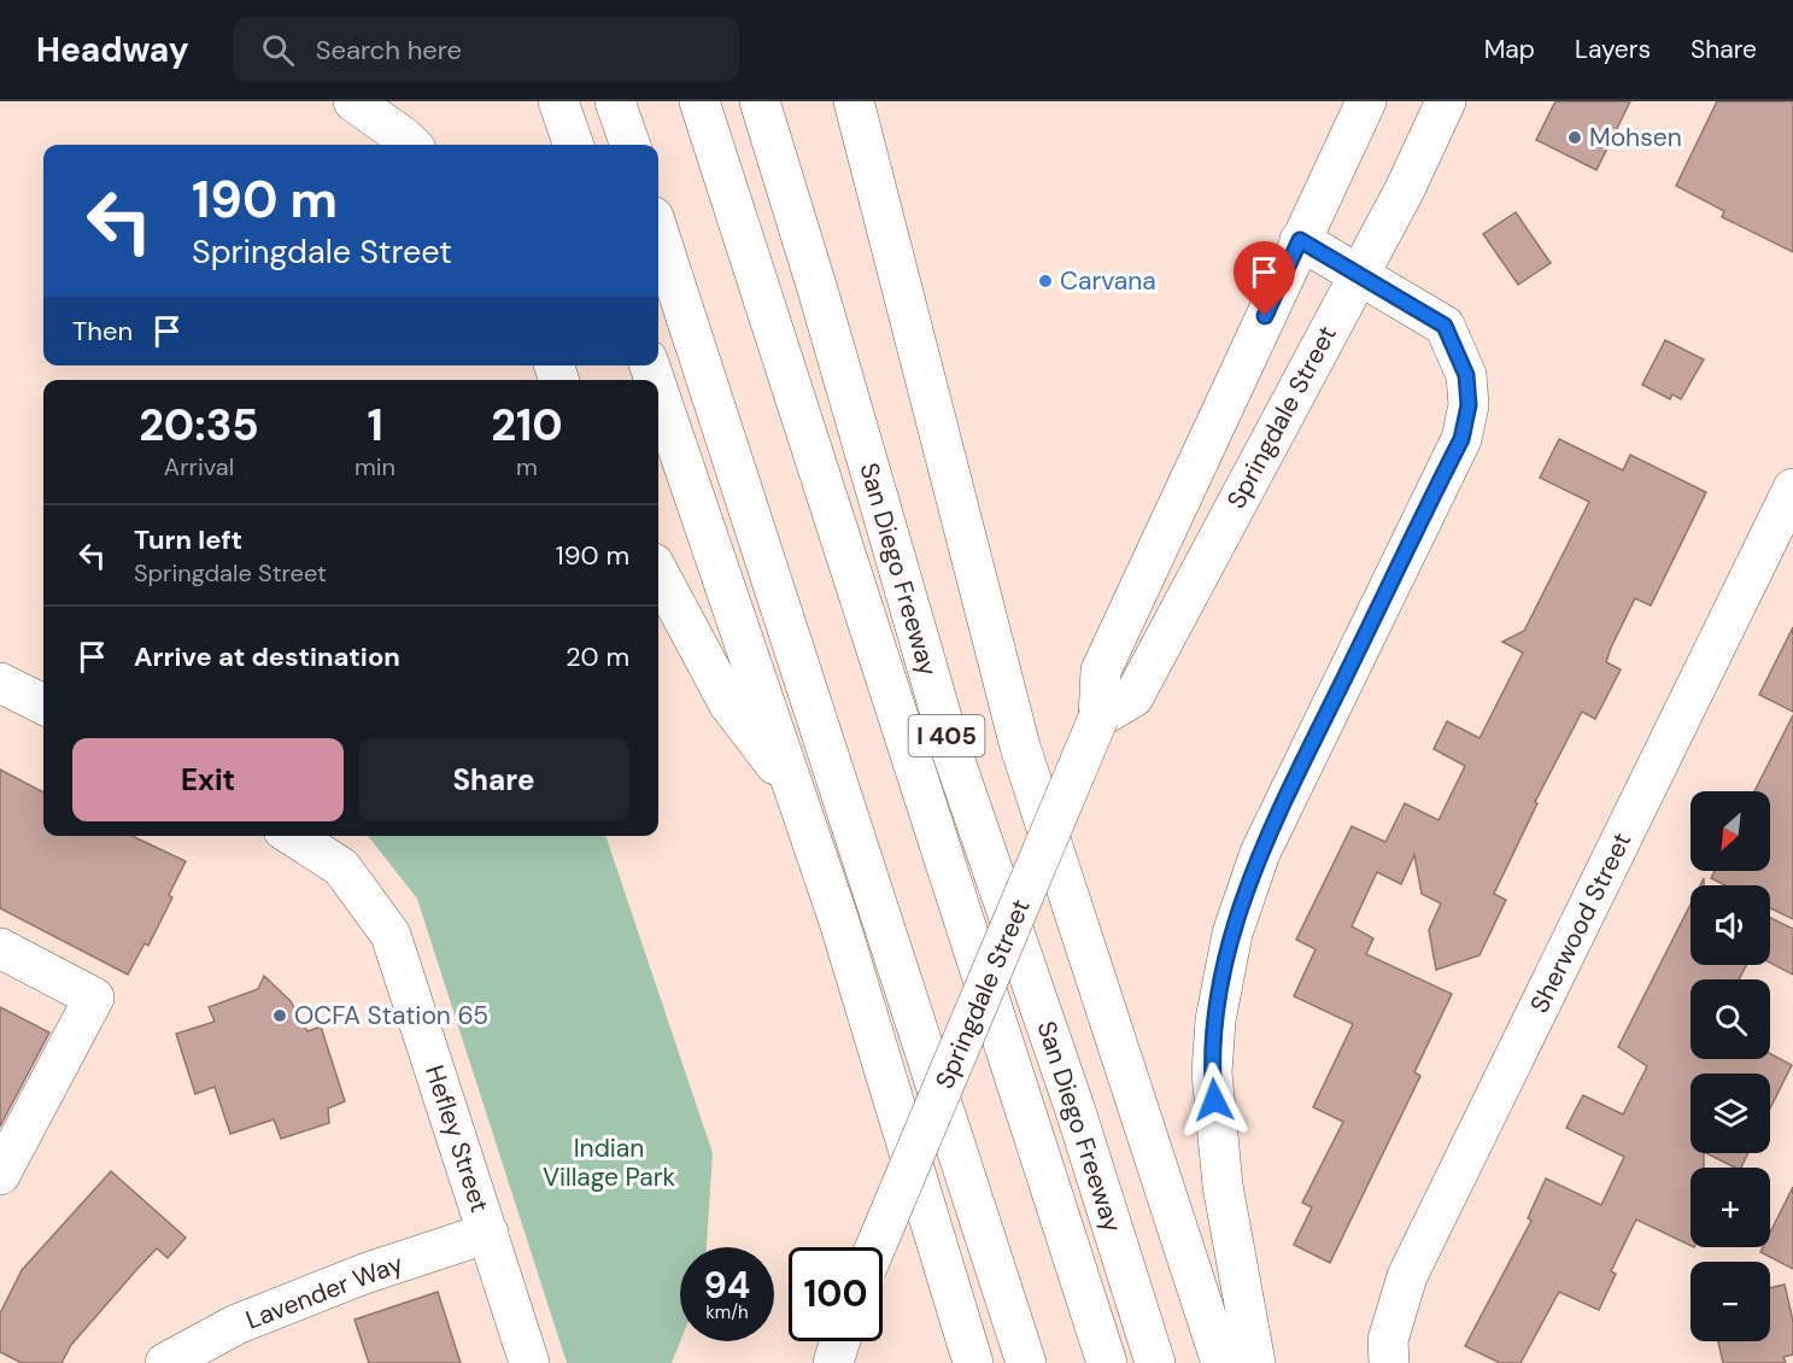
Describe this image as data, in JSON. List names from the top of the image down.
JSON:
{
  "streets": {
    "main road": [
      "Springdale Street",
      "San Diego Freeway",
      "I 405",
      "Sherwood Street",
      "Hefley Street",
      "Lavender Way"
    ]
  },
  "crossings": [
    ["Hefley Street", "Lavender Way"]
  ],
  "parks": ["Indian Village Park"],
  "places": ["Mohsen", "Carvana", "OCFA Station 65"],
  "north": "bottom left",
  "page": {
    "header": "Headway",
    "search": "Search here",
    "nav": ["Map", "Layers", "Share"],
    "turn": ["190 m", "Springdale Street"],
    "then": "Then",
    "eta": [
      "20:35",
      "Arrival",
      "1",
      "min",
      "210",
      "m"
    ],
    "list": [
      {
        "name": "Turn left",
        "note": "Springdale Street",
        "value": "190 m"
      },
      {
        "name": "Arrive at destination",
        "value": "20 m"
      }
    ],
    "buttons": ["Exit", "Share"],
    "map_buttons": ["+", "−"],
    "speed": "94 km/h",
    "limit": "100"
  }
}
